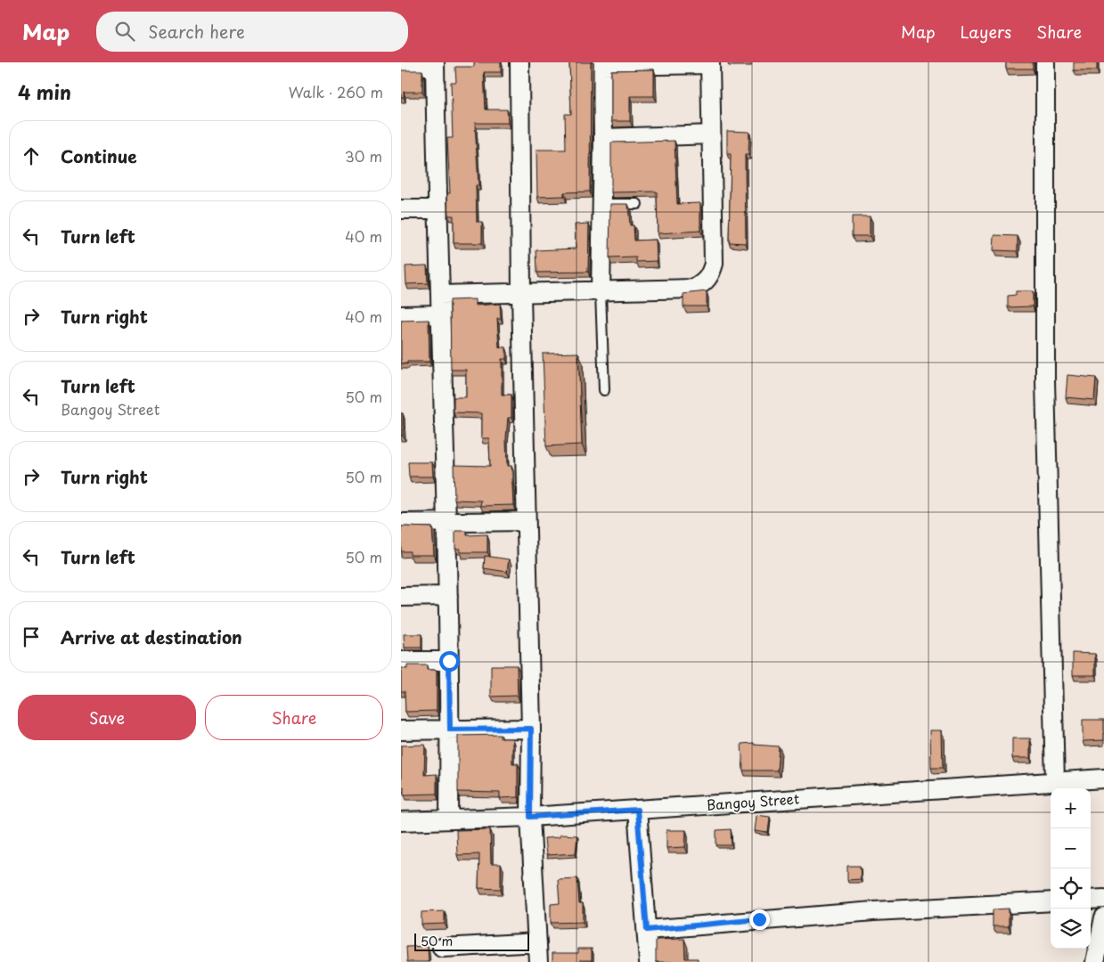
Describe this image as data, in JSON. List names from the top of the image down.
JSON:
{
  "streets": {
    "street": ["Bangoy Street"]
  },
  "scale_bar": "50 m",
  "page": {
    "header": "Map",
    "search": "Search here",
    "nav": ["Map", "Layers", "Share"],
    "heading": ["4 min", "Walk · 260 m"],
    "list": [
      ["Continue", "30 m"],
      ["Turn left", "40 m"],
      ["Turn right", "40 m"],
      ["Turn left", "Bangoy Street", "50 m"],
      ["Turn right", "50 m"],
      ["Turn left", "50 m"],
      "Arrive at destination"
    ],
    "buttons": ["Save", "Share"],
    "map_buttons": ["+", "−"],
    "scale": "50 m"
  }
}
